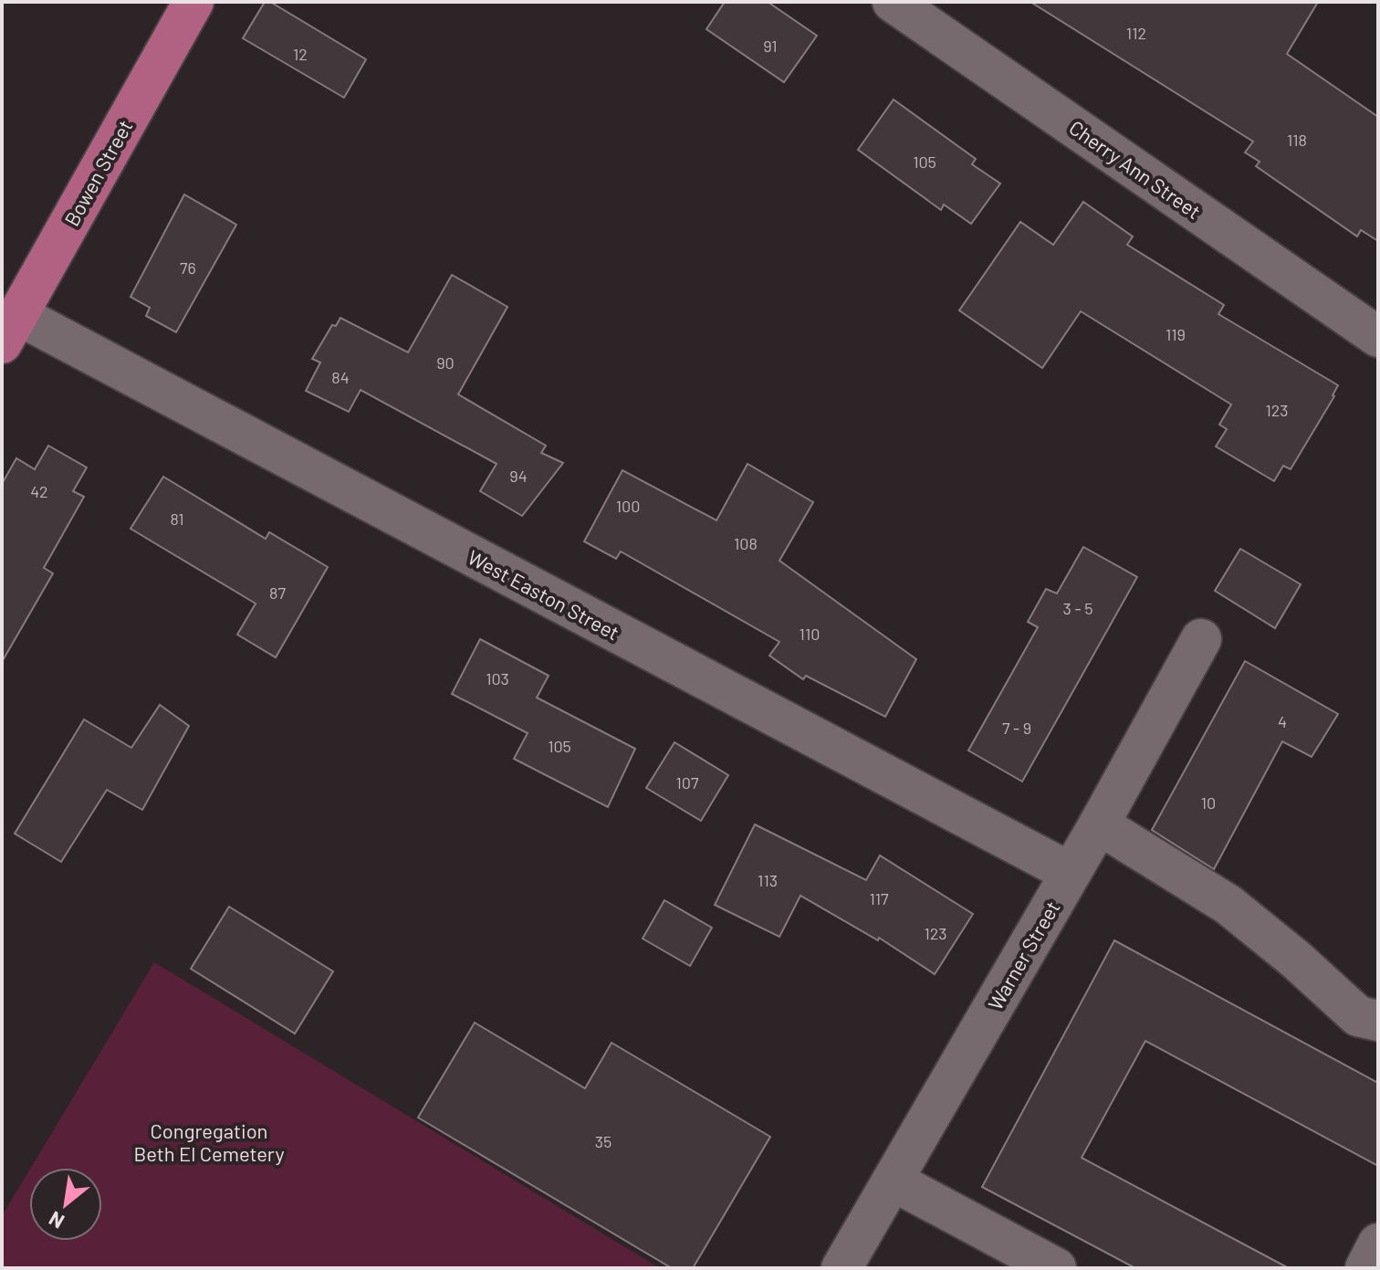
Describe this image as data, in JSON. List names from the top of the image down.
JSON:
{
  "streets": {
    "main road": ["Bowen Street"],
    "street": ["Cherry Ann Street", "West Easton Street", "Warner Street"]
  },
  "crossings": [
    ["Bowen Street", "West Easton Street"],
    ["West Easton Street", "Warner Street"]
  ],
  "parks": ["Congregation Beth El Cemetery"],
  "house_numbers": [
    "112",
    "91",
    "12",
    "118",
    "105",
    "76",
    "119",
    "90",
    "84",
    "123",
    "94",
    "42",
    "100",
    "81",
    "108",
    "87",
    "3 - 5",
    "110",
    "103",
    "4",
    "7 - 9",
    "105",
    "107",
    "10",
    "113",
    "117",
    "123",
    "35"
  ],
  "north": "bottom left"
}
